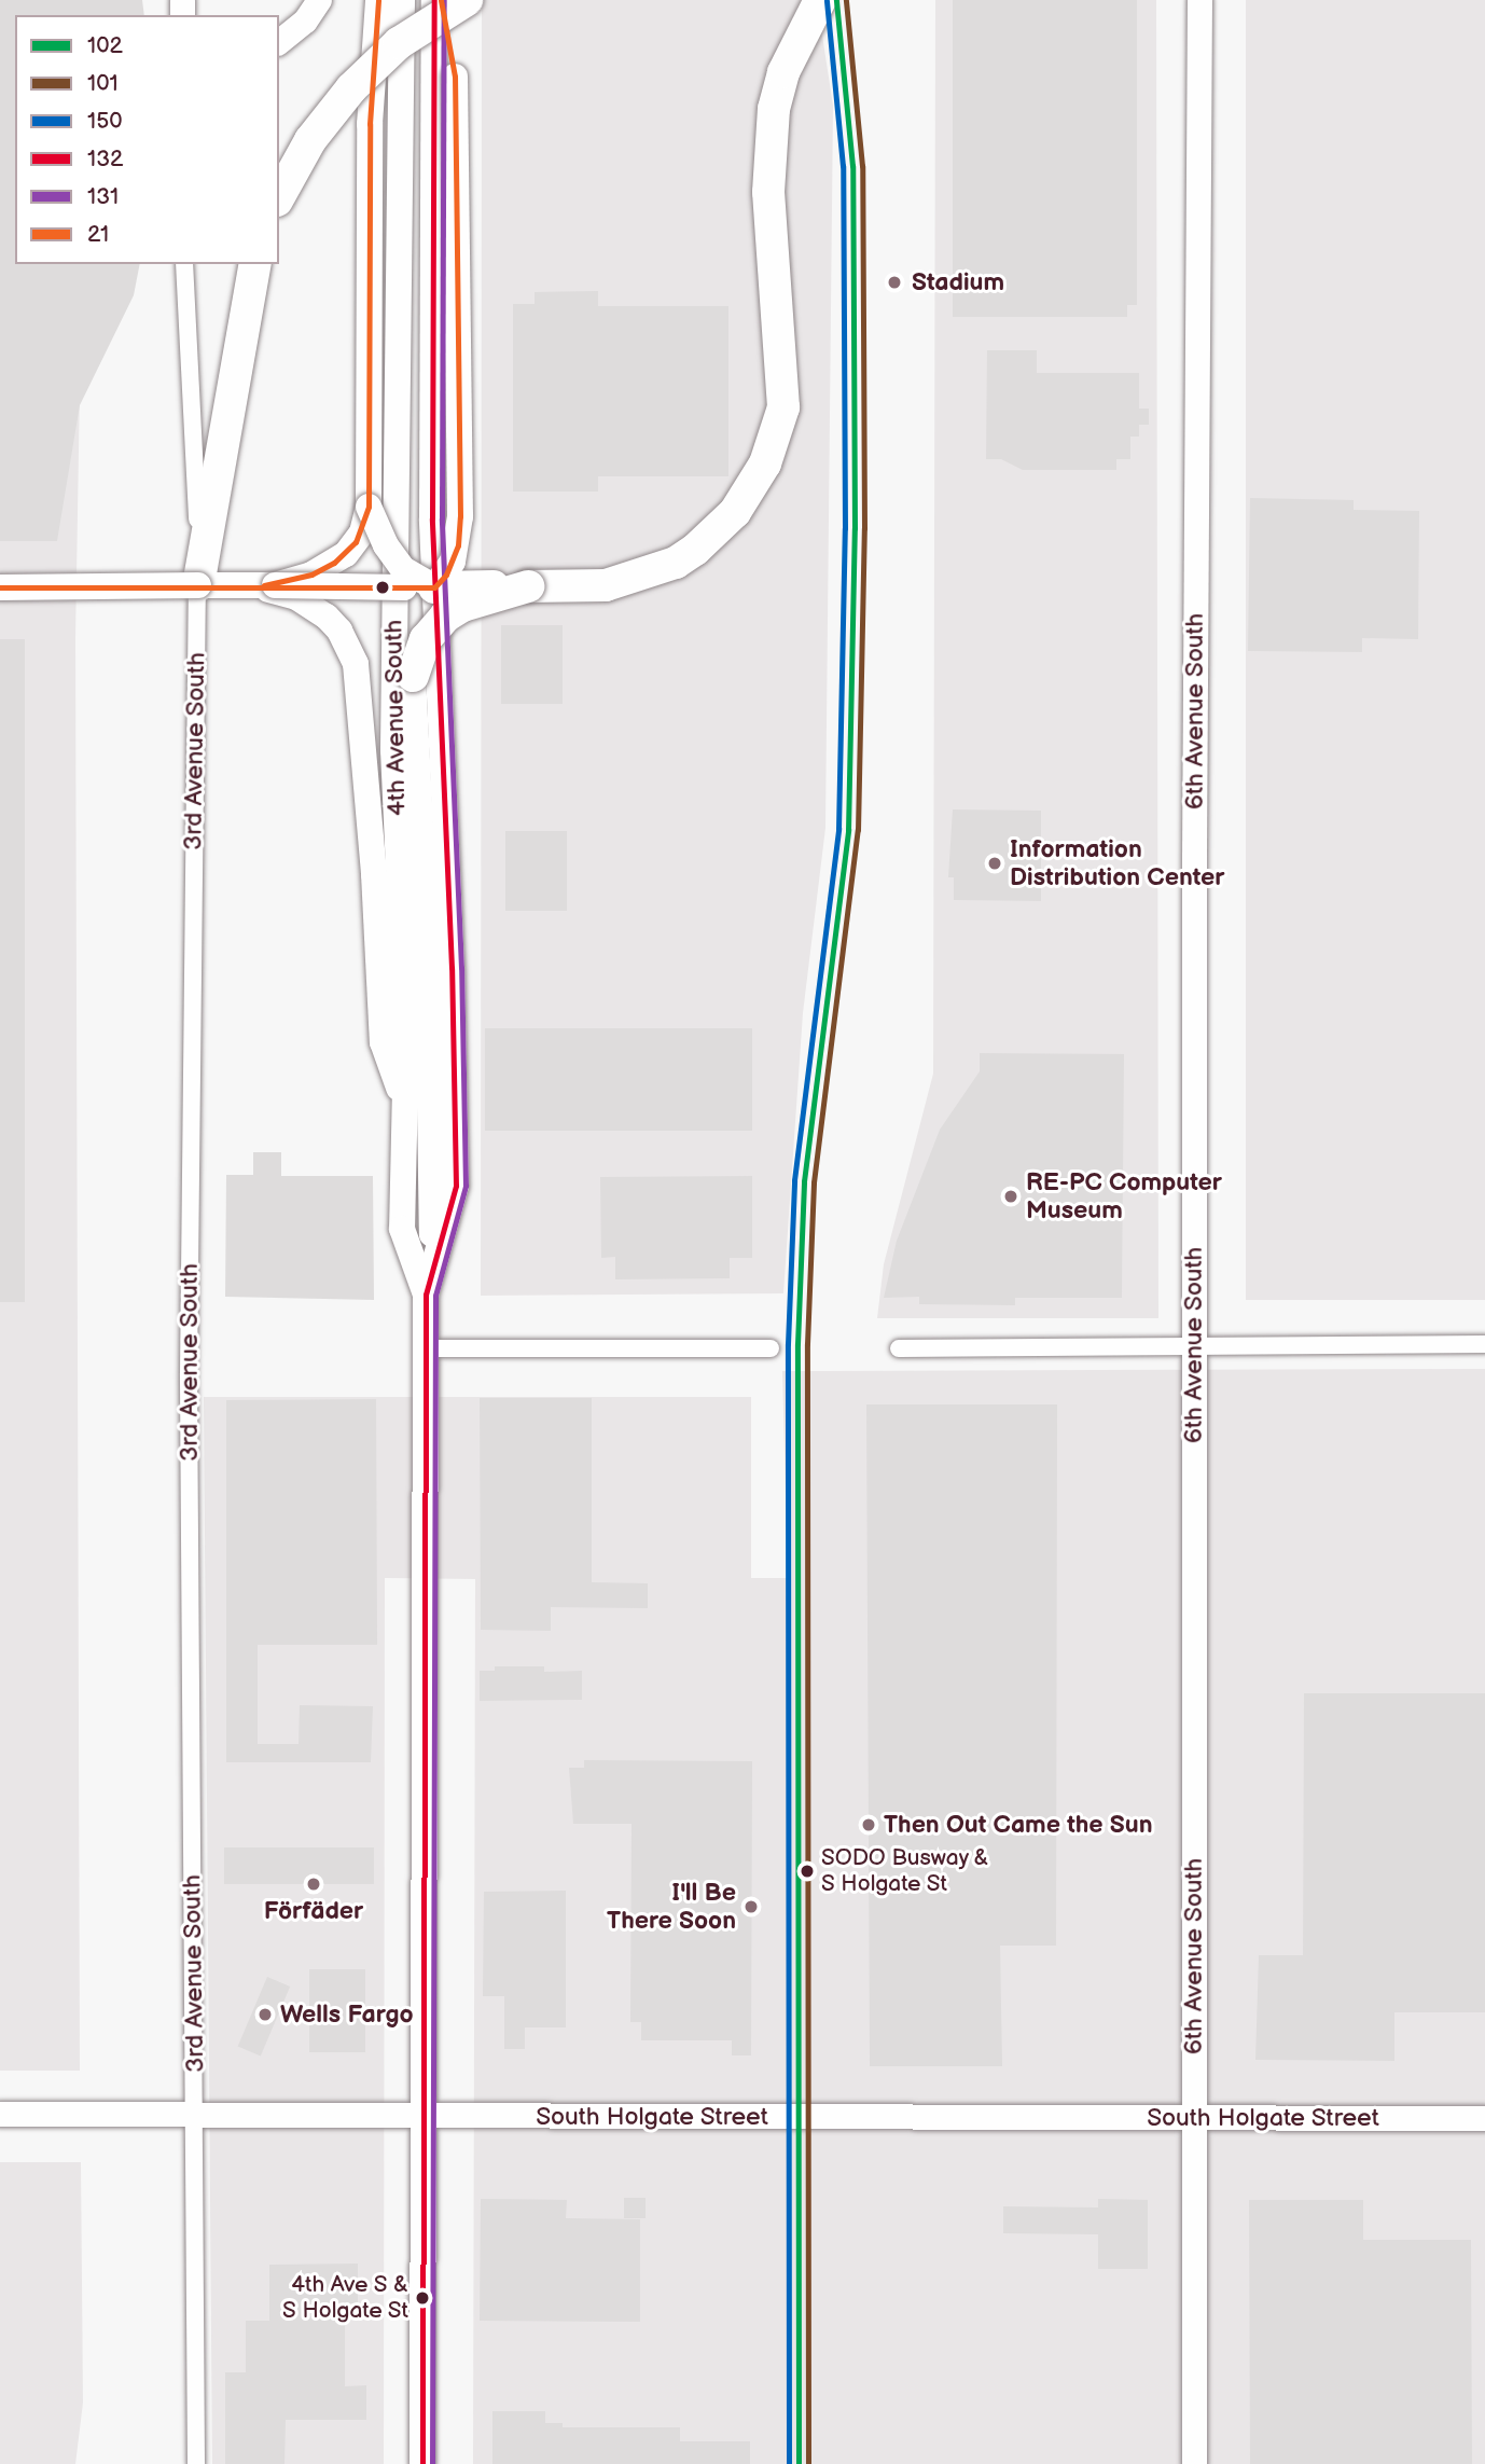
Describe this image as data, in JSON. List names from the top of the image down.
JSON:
{
  "streets": {
    "main road": ["4th Avenue South"],
    "street": ["6th Avenue South", "3rd Avenue South", "South Holgate Street"]
  },
  "crossings": [
    ["6th Avenue South", "South Holgate Street"],
    ["4th Avenue South", "South Holgate Street"],
    ["3rd Avenue South", "South Holgate Street"]
  ],
  "places": [
    "Stadium",
    "Information Distribution Center",
    "RE-PC Computer Museum",
    "Then Out Came the Sun",
    "SODO Busway & S Holgate St",
    "Förfäder",
    "I'll Be There Soon",
    "Wells Fargo",
    "4th Ave S & S Holgate St"
  ],
  "lines": [
    "transit line 102",
    "transit line 101",
    "transit line 132",
    "transit line 131",
    "transit line 21",
    "transit line 150"
  ],
  "legend": [
    "102",
    "101",
    "150",
    "132",
    "131",
    "21"
  ]
}
